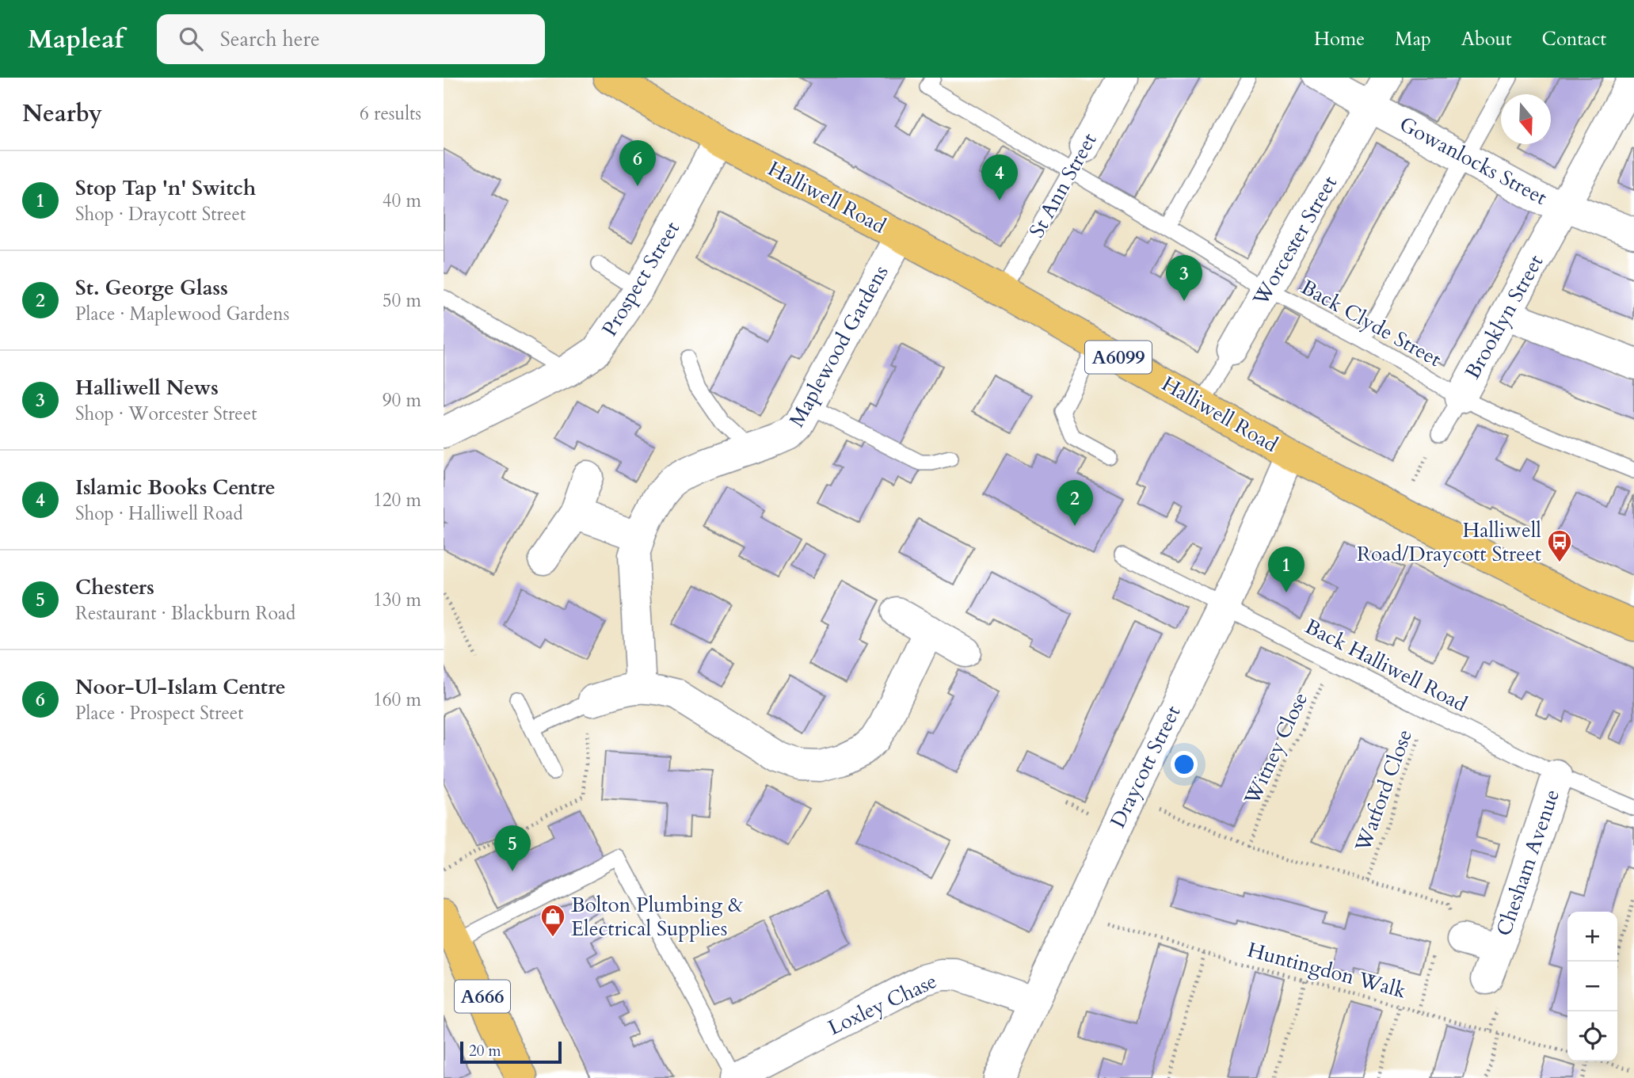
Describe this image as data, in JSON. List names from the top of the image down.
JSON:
{
  "streets": {
    "main road": ["Halliwell Road", "A6099", "A666"],
    "street": [
      "Gowanlocks Street",
      "St Ann Street",
      "Worcester Street",
      "Prospect Street",
      "Brooklyn Street",
      "Maplewood Gardens",
      "Draycott Street",
      "Chesham Avenue",
      "Loxley Chase"
    ],
    "lane": ["Back Clyde Street", "Back Halliwell Road"],
    "path": ["Witney Close", "Watford Close", "Huntingdon Walk"]
  },
  "crossings": [
    ["Gowanlocks Street", "Worcester Street"],
    ["Gowanlocks Street", "Brooklyn Street"],
    ["St Ann Street", "Halliwell Road"],
    ["St Ann Street", "Back Clyde Street"],
    ["Halliwell Road", "Worcester Street"],
    ["Halliwell Road", "Prospect Street"],
    ["Halliwell Road", "Maplewood Gardens"],
    ["Halliwell Road", "Draycott Street"],
    ["Worcester Street", "Back Clyde Street"],
    ["Brooklyn Street", "Back Clyde Street"],
    ["Back Halliwell Road", "Witney Close"],
    ["Back Halliwell Road", "Draycott Street"],
    ["Back Halliwell Road", "Watford Close"],
    ["Back Halliwell Road", "Chesham Avenue"],
    ["Draycott Street", "Huntingdon Walk"],
    ["Draycott Street", "Loxley Chase"]
  ],
  "places": {
    "bus stop": ["Halliwell Road/Draycott Street"],
    "shop": ["Bolton Plumbing & Electrical Supplies"]
  },
  "scale_bar": "20 m",
  "north": "bottom",
  "page": {
    "header": "Mapleaf",
    "search": "Search here",
    "nav": [
      "Home",
      "Map",
      "About",
      "Contact"
    ],
    "heading": ["Nearby", "6 results"],
    "pins": [
      "6",
      "4",
      "3",
      "2",
      "1",
      "5"
    ],
    "list": [
      {
        "mark": "1",
        "name": "Stop Tap 'n' Switch",
        "note": "Shop · Draycott Street",
        "value": "40 m"
      },
      {
        "mark": "2",
        "name": "St. George Glass",
        "note": "Place · Maplewood Gardens",
        "value": "50 m"
      },
      {
        "mark": "3",
        "name": "Halliwell News",
        "note": "Shop · Worcester Street",
        "value": "90 m"
      },
      {
        "mark": "4",
        "name": "Islamic Books Centre",
        "note": "Shop · Halliwell Road",
        "value": "120 m"
      },
      {
        "mark": "5",
        "name": "Chesters",
        "note": "Restaurant · Blackburn Road",
        "value": "130 m"
      },
      {
        "mark": "6",
        "name": "Noor-Ul-Islam Centre",
        "note": "Place · Prospect Street",
        "value": "160 m"
      }
    ],
    "map_buttons": ["+", "−"],
    "scale": "20 m"
  }
}
